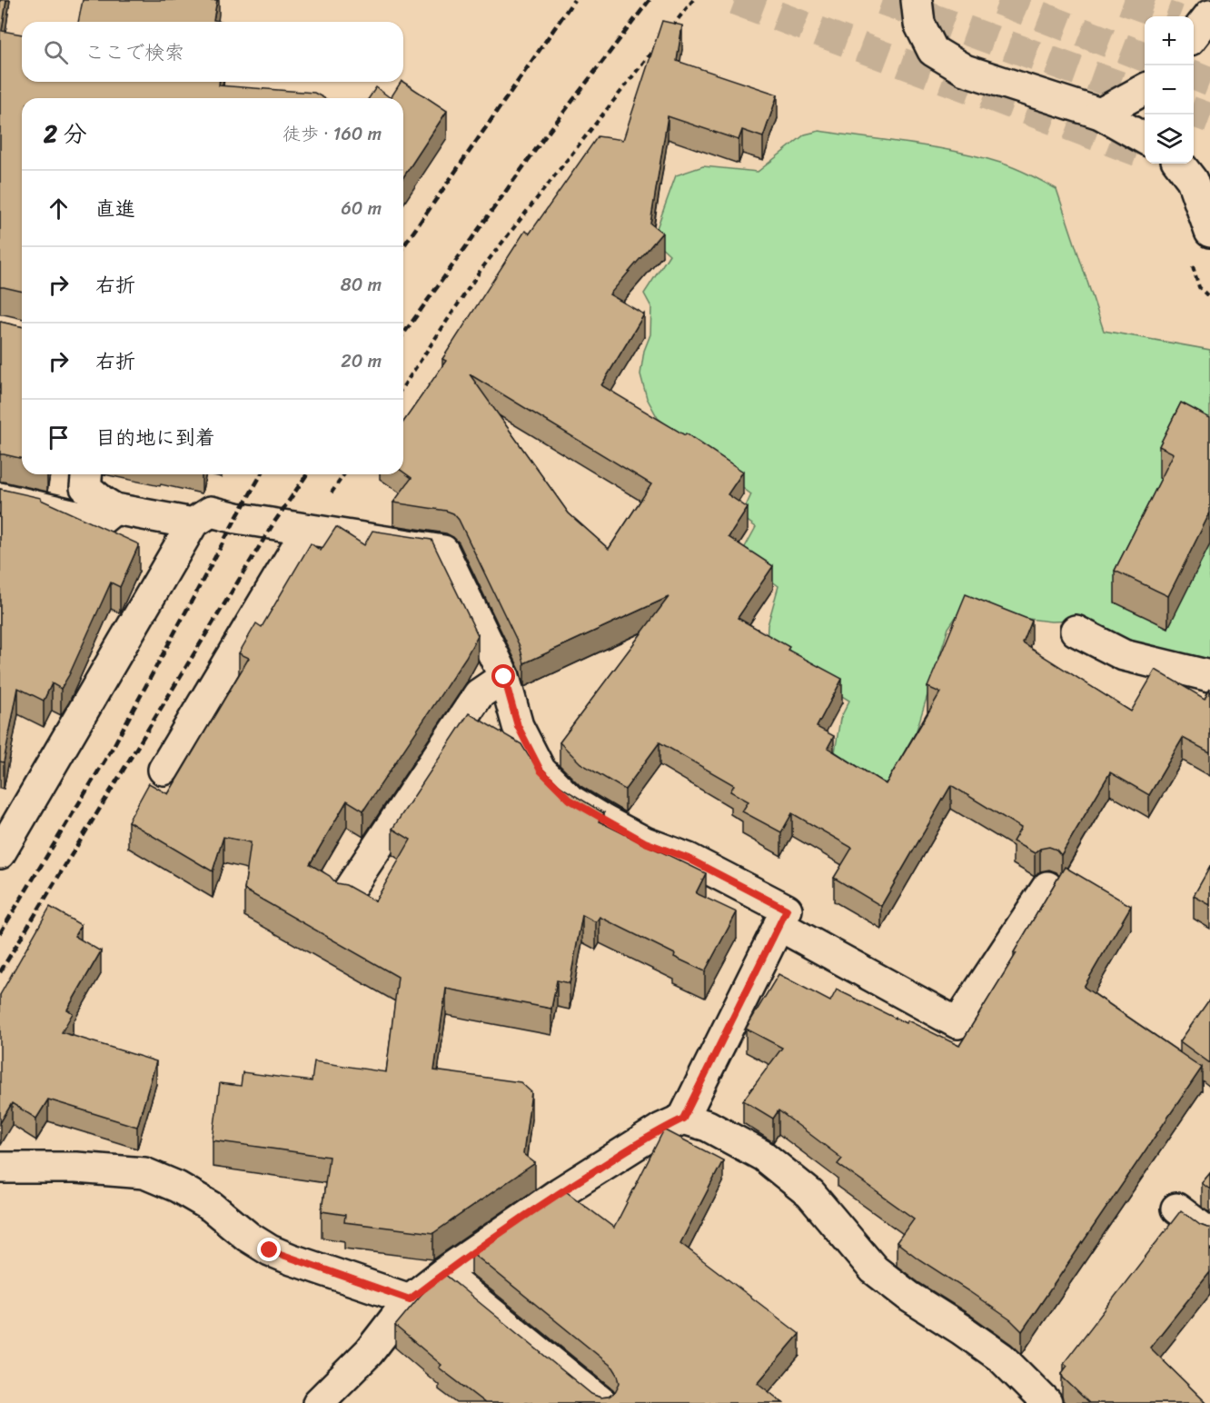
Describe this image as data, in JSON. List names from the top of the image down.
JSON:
{
  "page": {
    "map_buttons": ["+", "−"],
    "search": "ここで検索",
    "heading": ["2 分", "徒歩 · 160 m"],
    "list": [
      ["直進", "60 m"],
      ["右折", "80 m"],
      ["右折", "20 m"],
      "目的地に到着"
    ]
  }
}
